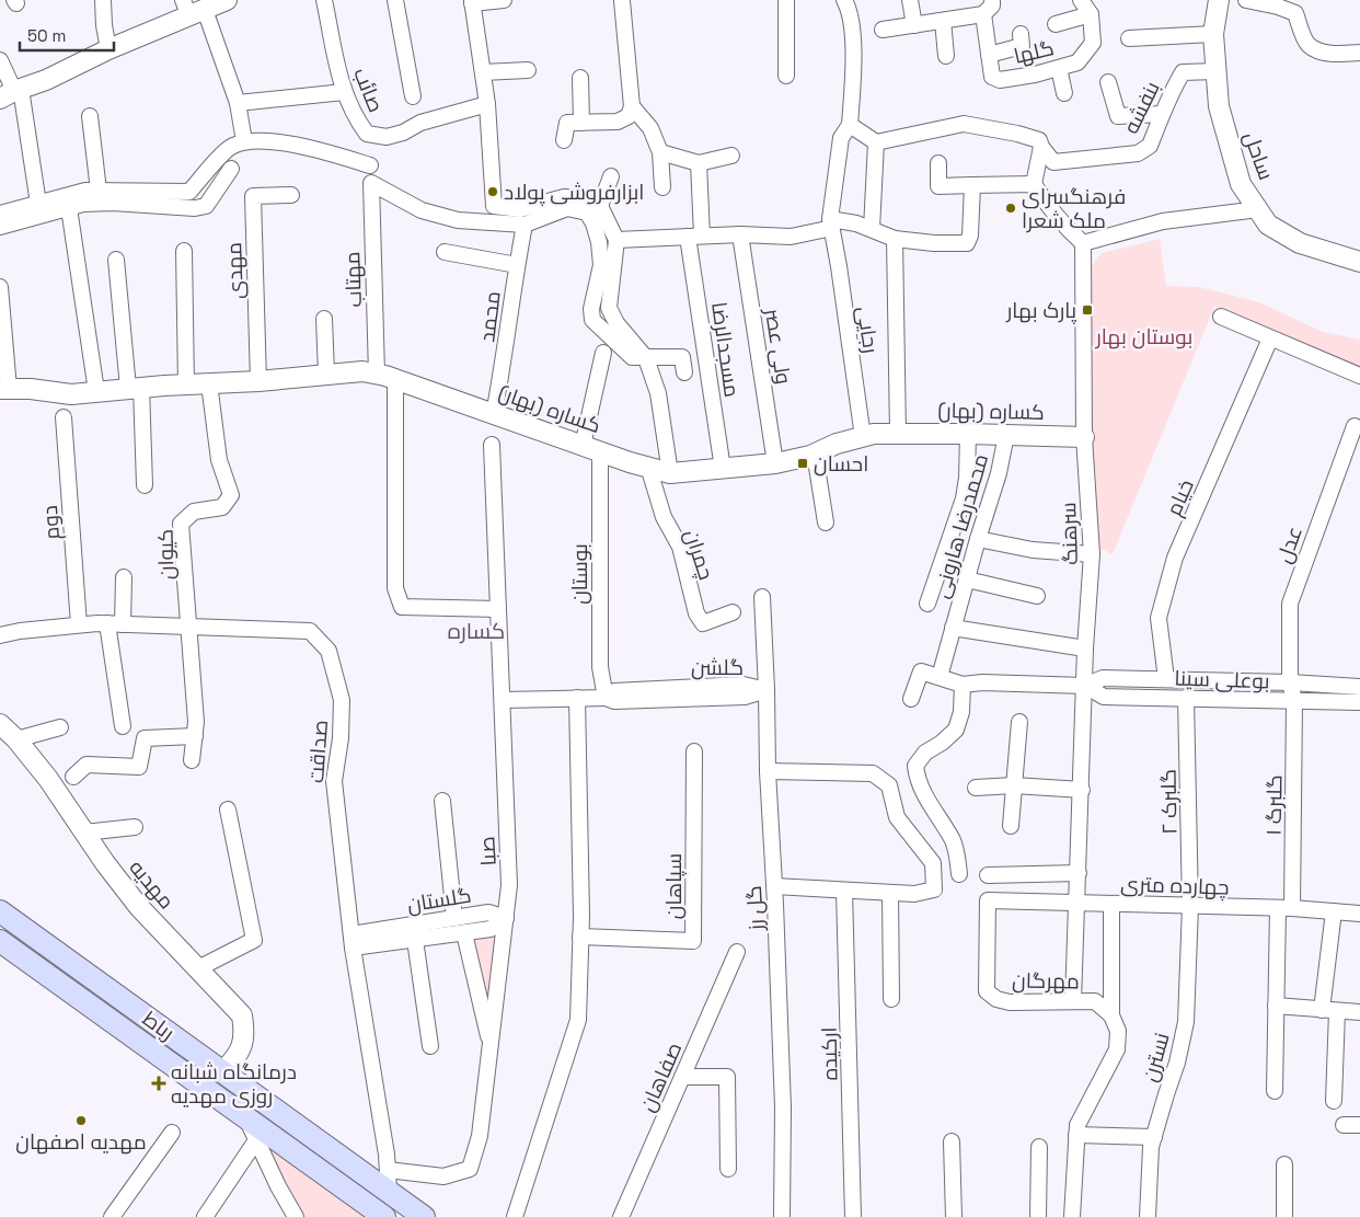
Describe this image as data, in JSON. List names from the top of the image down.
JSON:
{
  "streets": {
    "main road": ["رباط"],
    "street": [
      "گلها",
      "صائب",
      "بنفشه",
      "ساحل",
      "مهدی",
      "مهتاب",
      "محمد",
      "رجایی",
      "ولی عصر",
      "مسجدالرضا",
      "کساره (بهار)",
      "خیام",
      "دوم",
      "محمدرضا هارونی",
      "سرهنگ",
      "عدل",
      "کیوان",
      "چمران",
      "بوستان",
      "گلشن",
      "بوعلی سینا",
      "صداقت",
      "گلبرک ۲",
      "گلبرگ ۱",
      "صبا",
      "مهدیه",
      "چهارده متری",
      "سپاهان",
      "گلستان",
      "گل رز",
      "مهرگان",
      "ارکیده",
      "نسترن",
      "صفاهان"
    ]
  },
  "crossings": [
    ["بنفشه", "ساحل"],
    ["مهدی", "کساره (بهار)"],
    ["مهتاب", "محمد"],
    ["مهتاب", "کساره (بهار)"],
    ["محمد", "کساره (بهار)"],
    ["رجایی", "کساره (بهار)"],
    ["ولی عصر", "کساره (بهار)"],
    ["مسجدالرضا", "کساره (بهار)"],
    ["کساره (بهار)", "محمدرضا هارونی"],
    ["کساره (بهار)", "سرهنگ"],
    ["کساره (بهار)", "کیوان"],
    ["کساره (بهار)", "چمران"],
    ["کساره (بهار)", "بوستان"],
    ["خیام", "بوعلی سینا"],
    ["دوم", "صداقت"],
    ["محمدرضا هارونی", "سرهنگ"],
    ["محمدرضا هارونی", "بوعلی سینا"],
    ["سرهنگ", "بوعلی سینا"],
    ["سرهنگ", "چهارده متری"],
    ["سرهنگ", "مهرگان"],
    ["عدل", "بوعلی سینا"],
    ["عدل", "گلبرگ ۱"],
    ["کیوان", "صداقت"],
    ["بوستان", "گلشن"],
    ["گلشن", "صبا"],
    ["گلشن", "گل رز"],
    ["بوعلی سینا", "گلبرک ۲"],
    ["بوعلی سینا", "گلبرگ ۱"],
    ["صداقت", "صبا"],
    ["صداقت", "گلستان"],
    ["صداقت", "رباط"],
    ["گلبرک ۲", "چهارده متری"],
    ["گلبرک ۲", "نسترن"],
    ["گلبرگ ۱", "چهارده متری"],
    ["صبا", "گلستان"],
    ["صبا", "رباط"],
    ["مهدیه", "رباط"],
    ["چهارده متری", "مهرگان"],
    ["چهارده متری", "نسترن"]
  ],
  "districts": ["کساره"],
  "parks": ["بوستان بهار"],
  "places": {
    "other": ["ابزارفروشی پولاد", "فرهنگسرای ملک شعرا", "مهدیه اصفهان"],
    "transit": ["پارک بهار", "احسان"],
    "health": ["درمانگاه شبانه روزی مهدیه"]
  },
  "scale_bar": "50 m"
}
